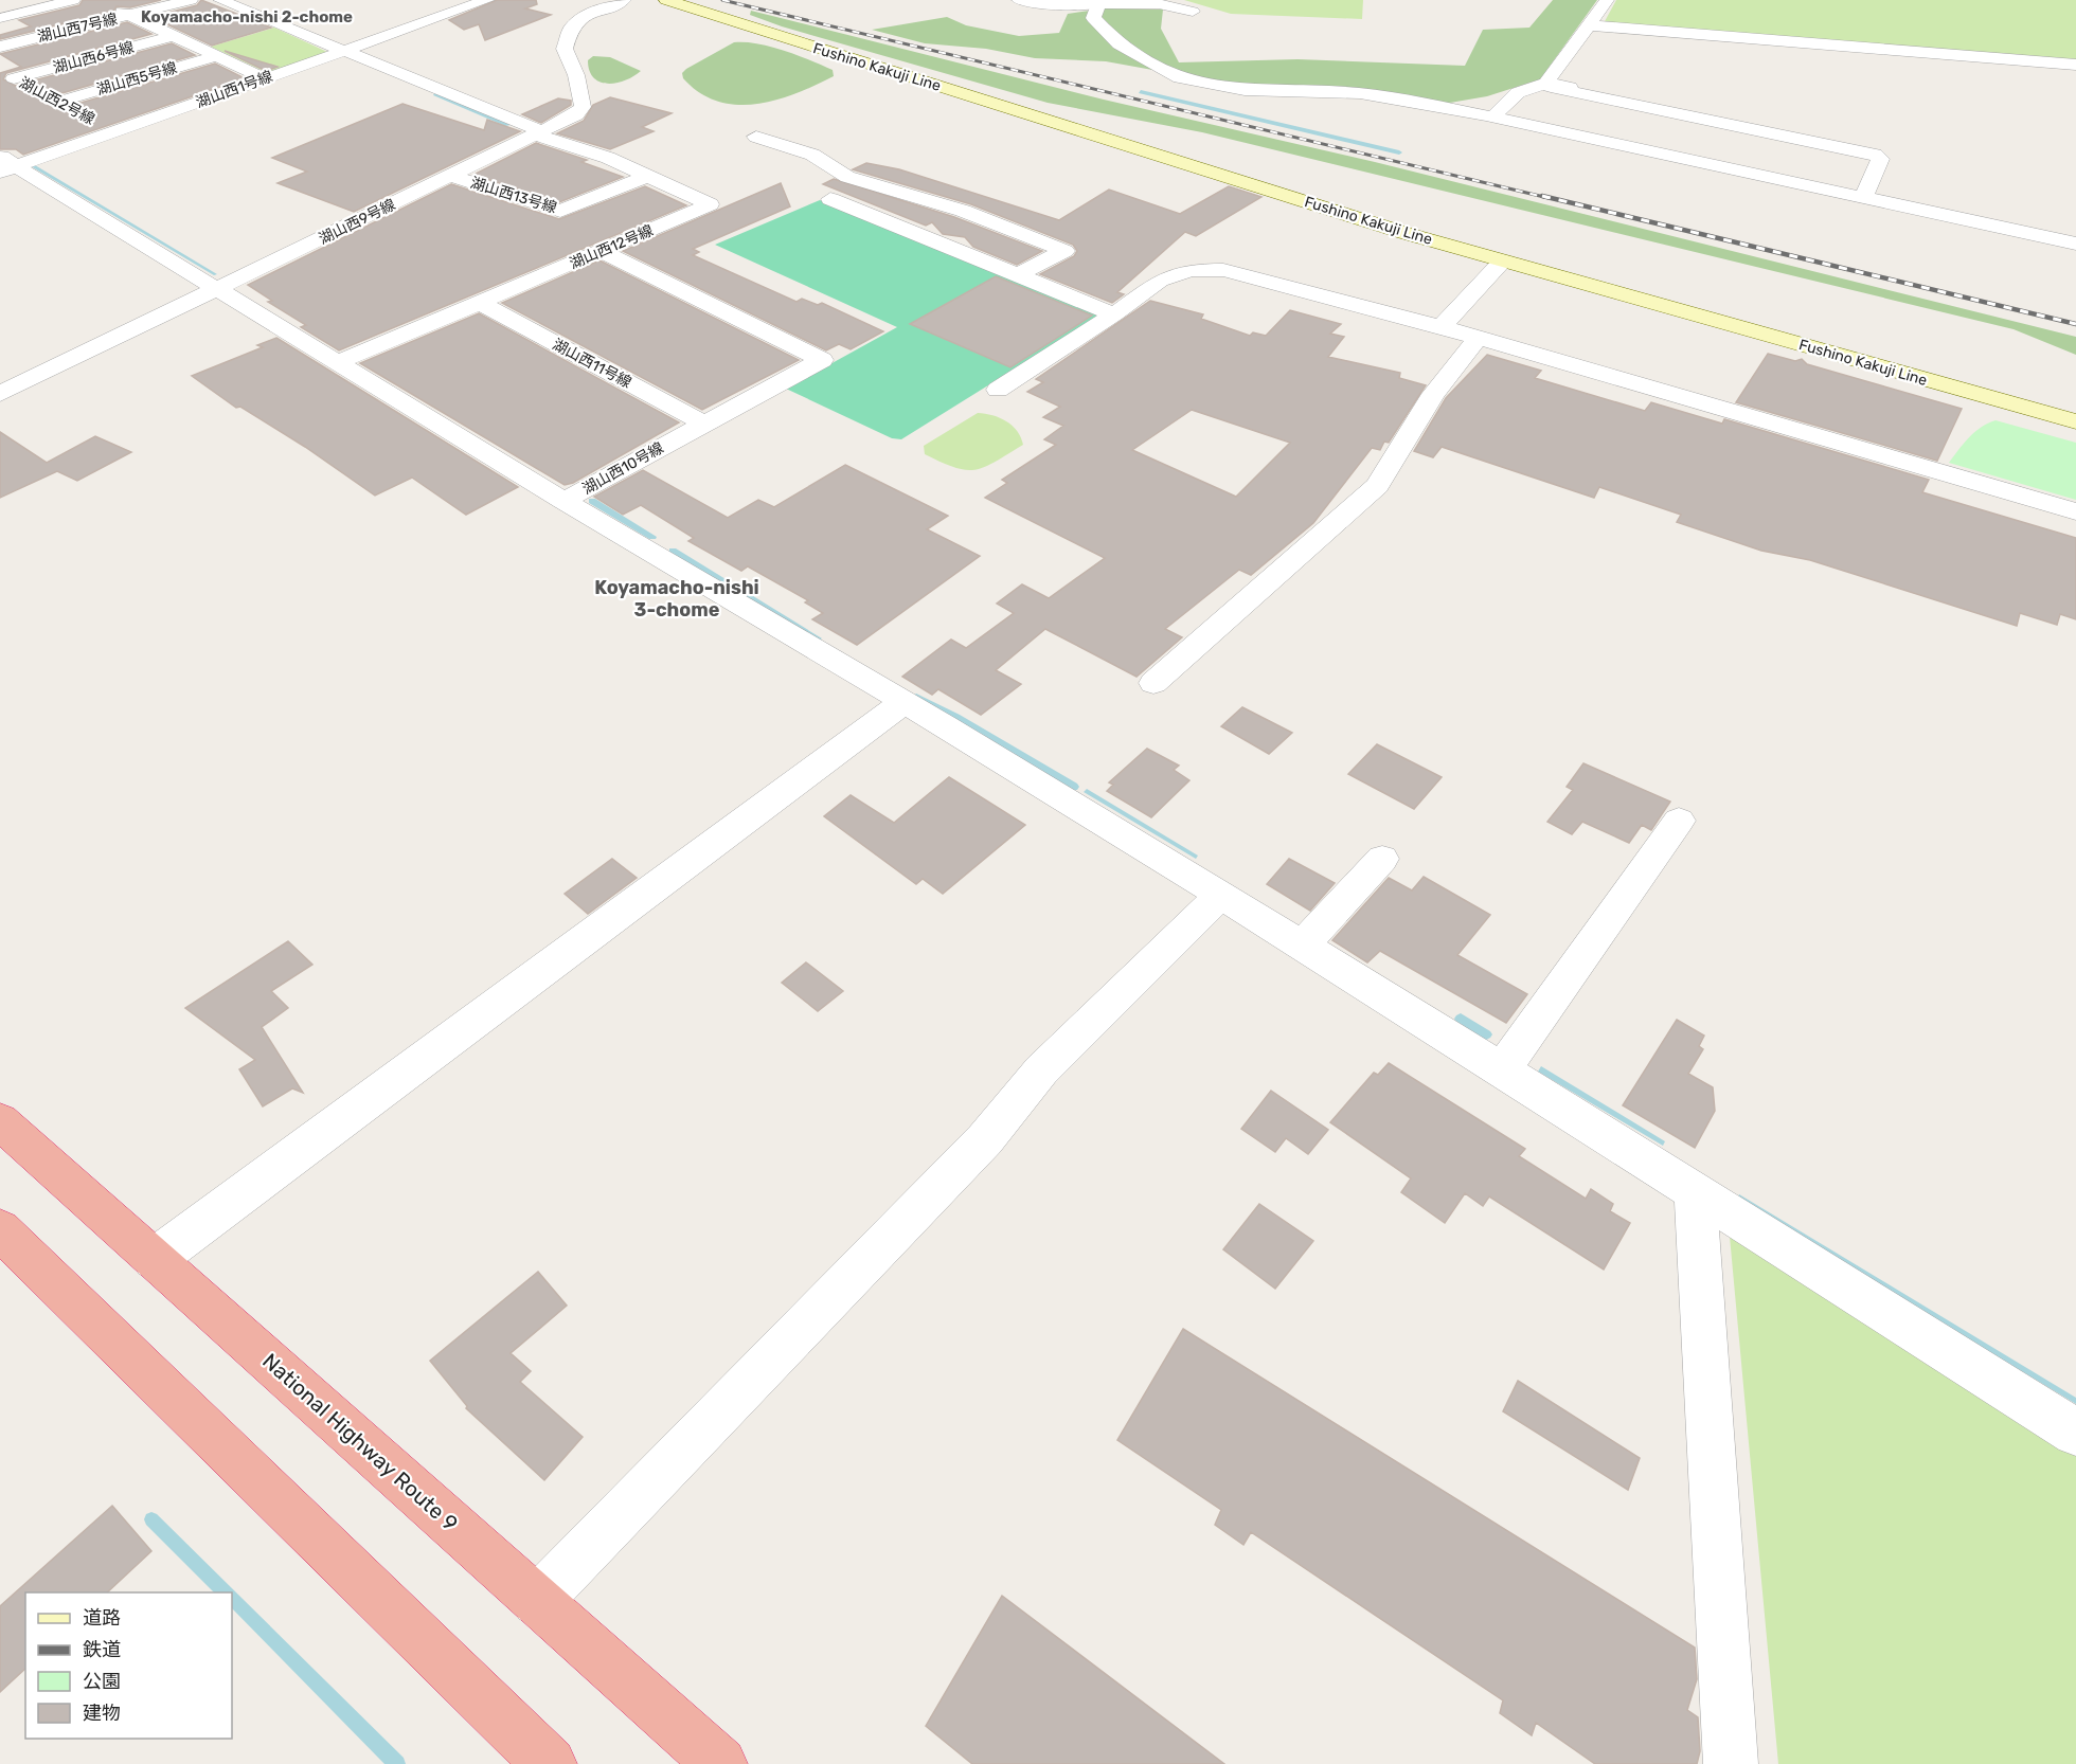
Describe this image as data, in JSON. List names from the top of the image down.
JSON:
{
  "streets": {
    "highway": ["National Highway Route 9"],
    "main road": ["Fushino Kakuji Line"],
    "street": [
      "湖山西7号線",
      "湖山西6号線",
      "湖山西5号線",
      "湖山西1号線",
      "湖山西2号線",
      "湖山西13号線",
      "湖山西9号線",
      "湖山西12号線",
      "湖山西11号線",
      "湖山西10号線"
    ]
  },
  "crossings": [
    ["湖山西6号線", "湖山西2号線"],
    ["湖山西5号線", "湖山西2号線"],
    ["湖山西1号線", "湖山西2号線"],
    ["湖山西1号線", "湖山西12号線"],
    ["湖山西1号線", "湖山西10号線"],
    ["湖山西13号線", "湖山西9号線"],
    ["湖山西13号線", "湖山西12号線"],
    ["湖山西9号線", "湖山西12号線"],
    ["湖山西9号線", "湖山西10号線"],
    ["湖山西12号線", "湖山西11号線"],
    ["湖山西12号線", "湖山西10号線"],
    ["湖山西11号線", "湖山西10号線"]
  ],
  "districts": ["Koyamacho-nishi 2-chome", "Koyamacho-nishi 3-chome"],
  "legend": [
    "道路",
    "鉄道",
    "公園",
    "建物"
  ]
}
